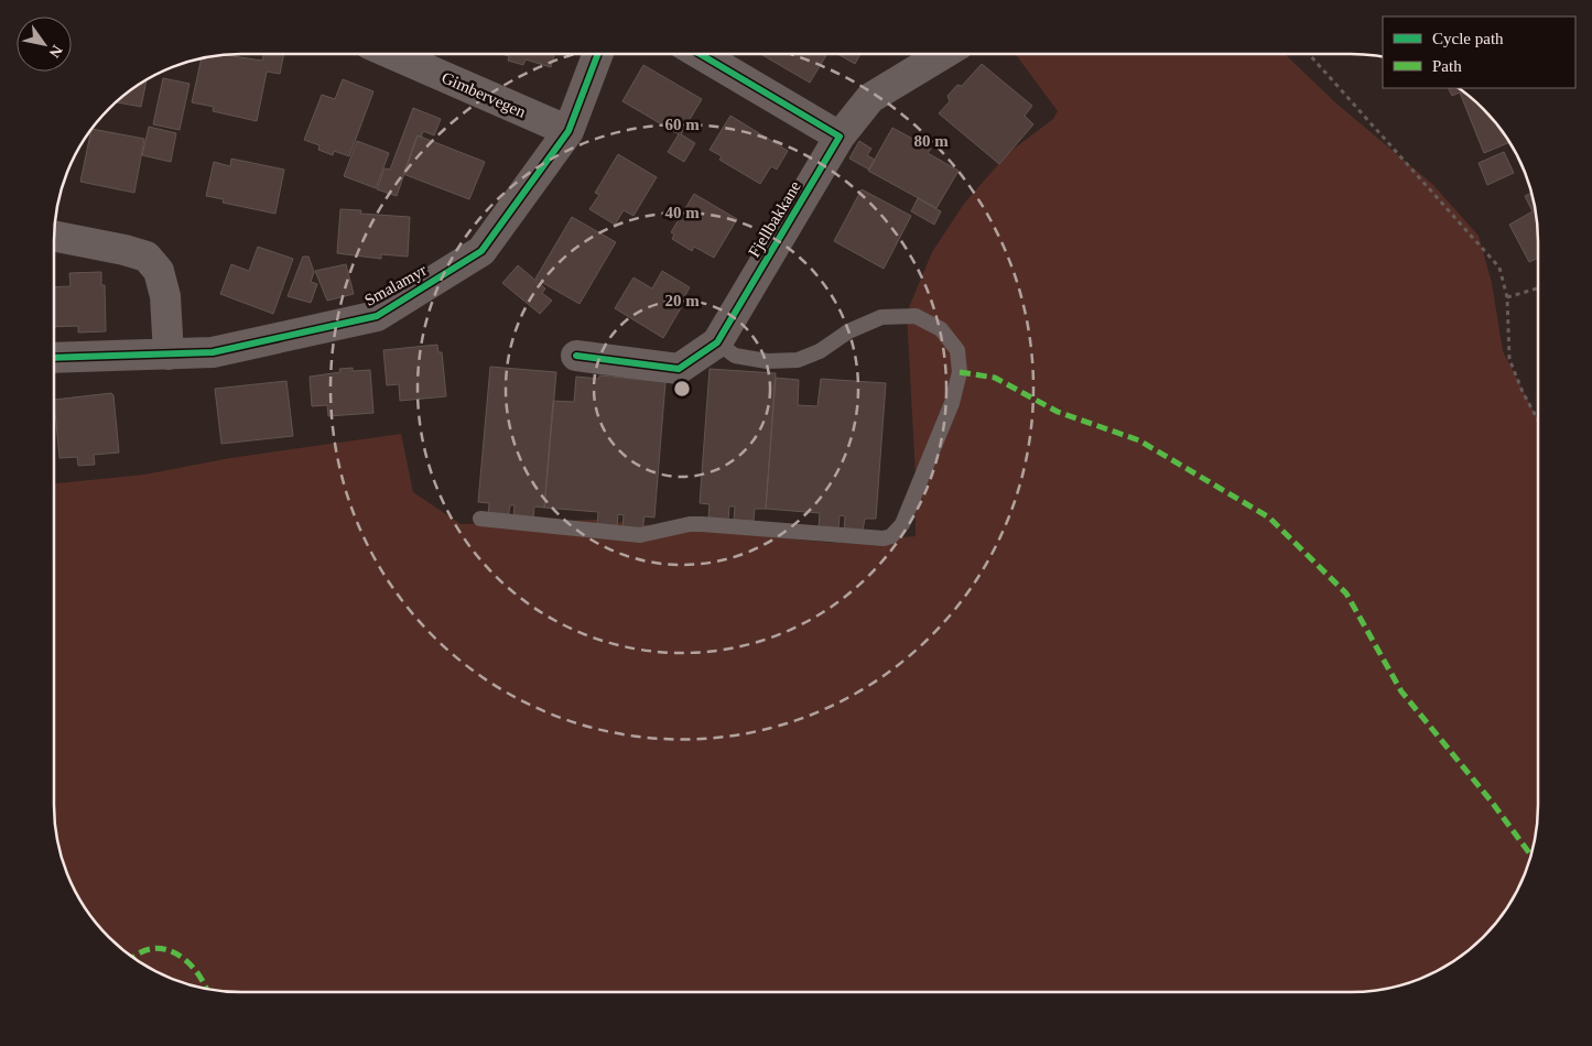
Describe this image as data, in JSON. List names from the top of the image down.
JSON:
{
  "streets": {
    "street": ["Gimbervegen", "Fjellbakkane", "Smalamyr"]
  },
  "crossings": [
    ["Gimbervegen", "Smalamyr"]
  ],
  "legend": ["Cycle path", "Path"],
  "north": "bottom right",
  "rings": [
    "60 m",
    "80 m",
    "40 m",
    "20 m"
  ]
}
